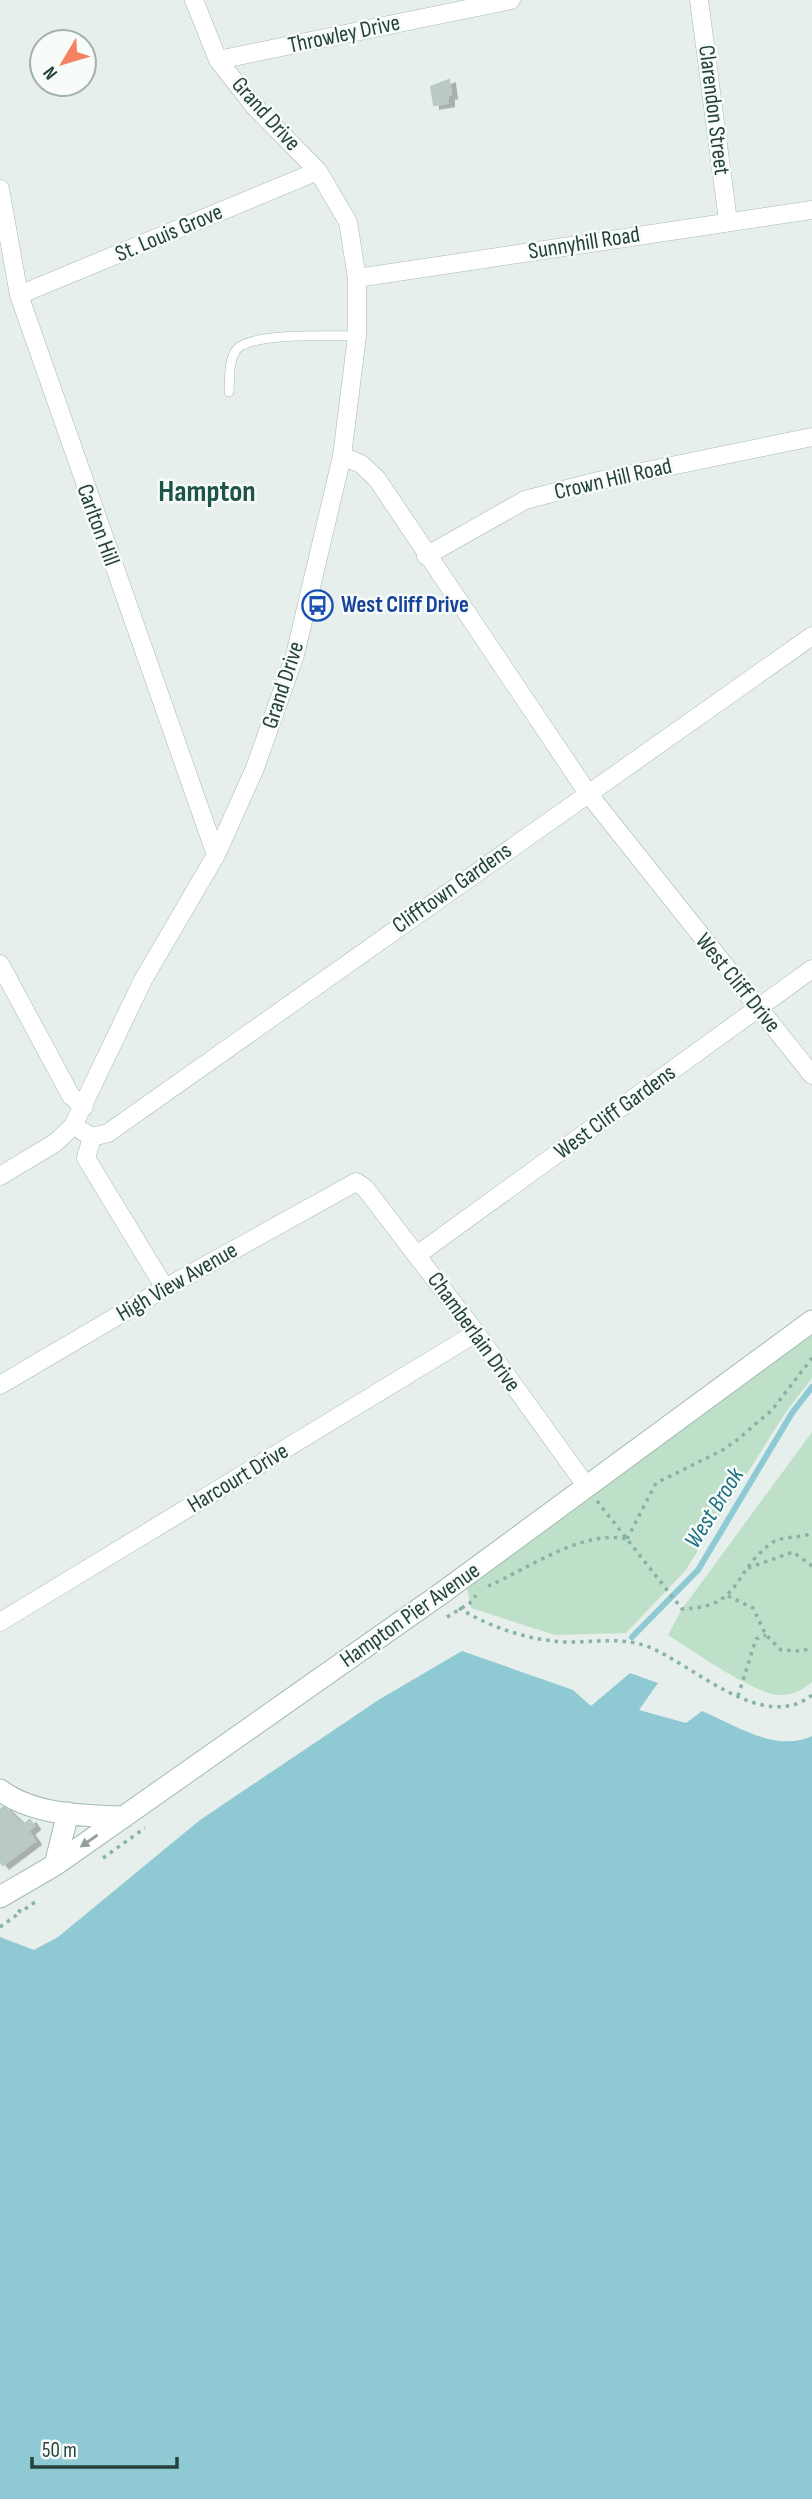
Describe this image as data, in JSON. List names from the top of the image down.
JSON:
{
  "streets": {
    "street": [
      "Throwley Drive",
      "Clarendon Street",
      "Grand Drive",
      "St. Louis Grove",
      "Sunnyhill Road",
      "Crown Hill Road",
      "Carlton Hill",
      "Clifftown Gardens",
      "West Cliff Drive",
      "West Cliff Gardens",
      "High View Avenue",
      "Chamberlain Drive",
      "Harcourt Drive",
      "Hampton Pier Avenue"
    ]
  },
  "crossings": [
    ["Throwley Drive", "Grand Drive"],
    ["Clarendon Street", "Sunnyhill Road"],
    ["Grand Drive", "St. Louis Grove"],
    ["Grand Drive", "Sunnyhill Road"],
    ["Grand Drive", "Carlton Hill"],
    ["Grand Drive", "West Cliff Drive"],
    ["St. Louis Grove", "Carlton Hill"],
    ["Crown Hill Road", "West Cliff Drive"],
    ["Clifftown Gardens", "West Cliff Drive"],
    ["West Cliff Drive", "West Cliff Gardens"],
    ["West Cliff Gardens", "Chamberlain Drive"],
    ["High View Avenue", "Chamberlain Drive"],
    ["Chamberlain Drive", "Harcourt Drive"],
    ["Chamberlain Drive", "Hampton Pier Avenue"]
  ],
  "districts": ["Hampton"],
  "water": ["West Brook"],
  "places": {
    "bus stop": ["West Cliff Drive"]
  },
  "scale_bar": "50 m",
  "north": "bottom left"
}
